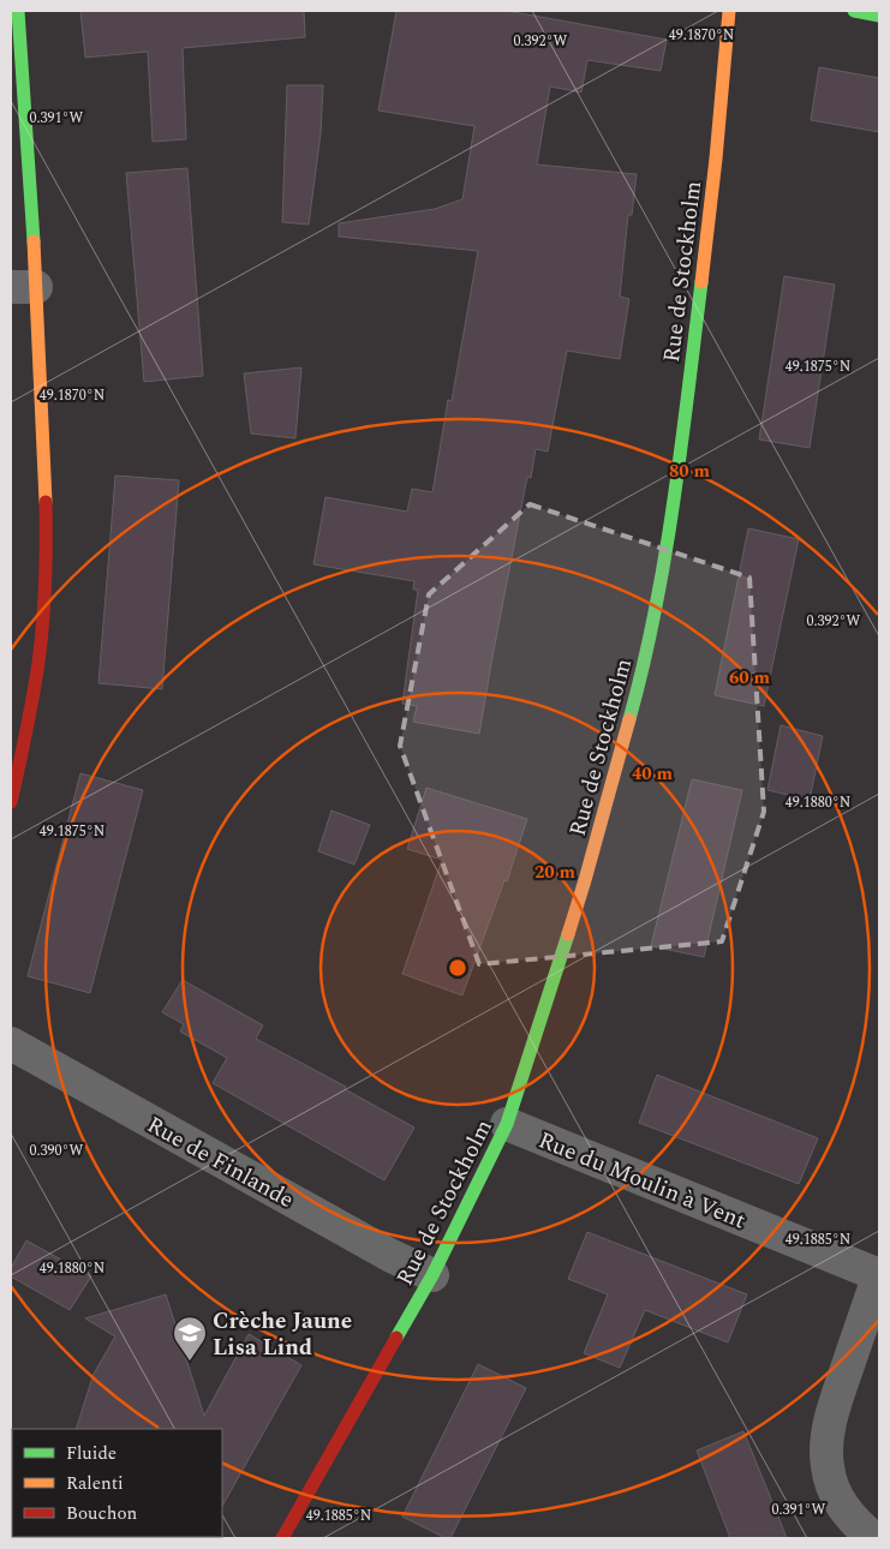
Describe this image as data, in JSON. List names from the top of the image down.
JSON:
{
  "streets": {
    "street": ["Rue de Stockholm", "Rue de Finlande", "Rue du Moulin à Vent"]
  },
  "crossings": [
    ["Rue de Stockholm", "Rue de Finlande"],
    ["Rue de Stockholm", "Rue du Moulin à Vent"]
  ],
  "places": {
    "school or university": ["Crèche Jaune Lisa Lind"]
  },
  "legend": ["Fluide", "Ralenti", "Bouchon"],
  "coordinates": [
    "49.1870°N",
    "0.392°W",
    "0.391°W",
    "49.1875°N",
    "49.1880°N",
    "0.390°W",
    "49.1885°N"
  ],
  "rings": [
    "80 m",
    "60 m",
    "40 m",
    "20 m"
  ]
}
